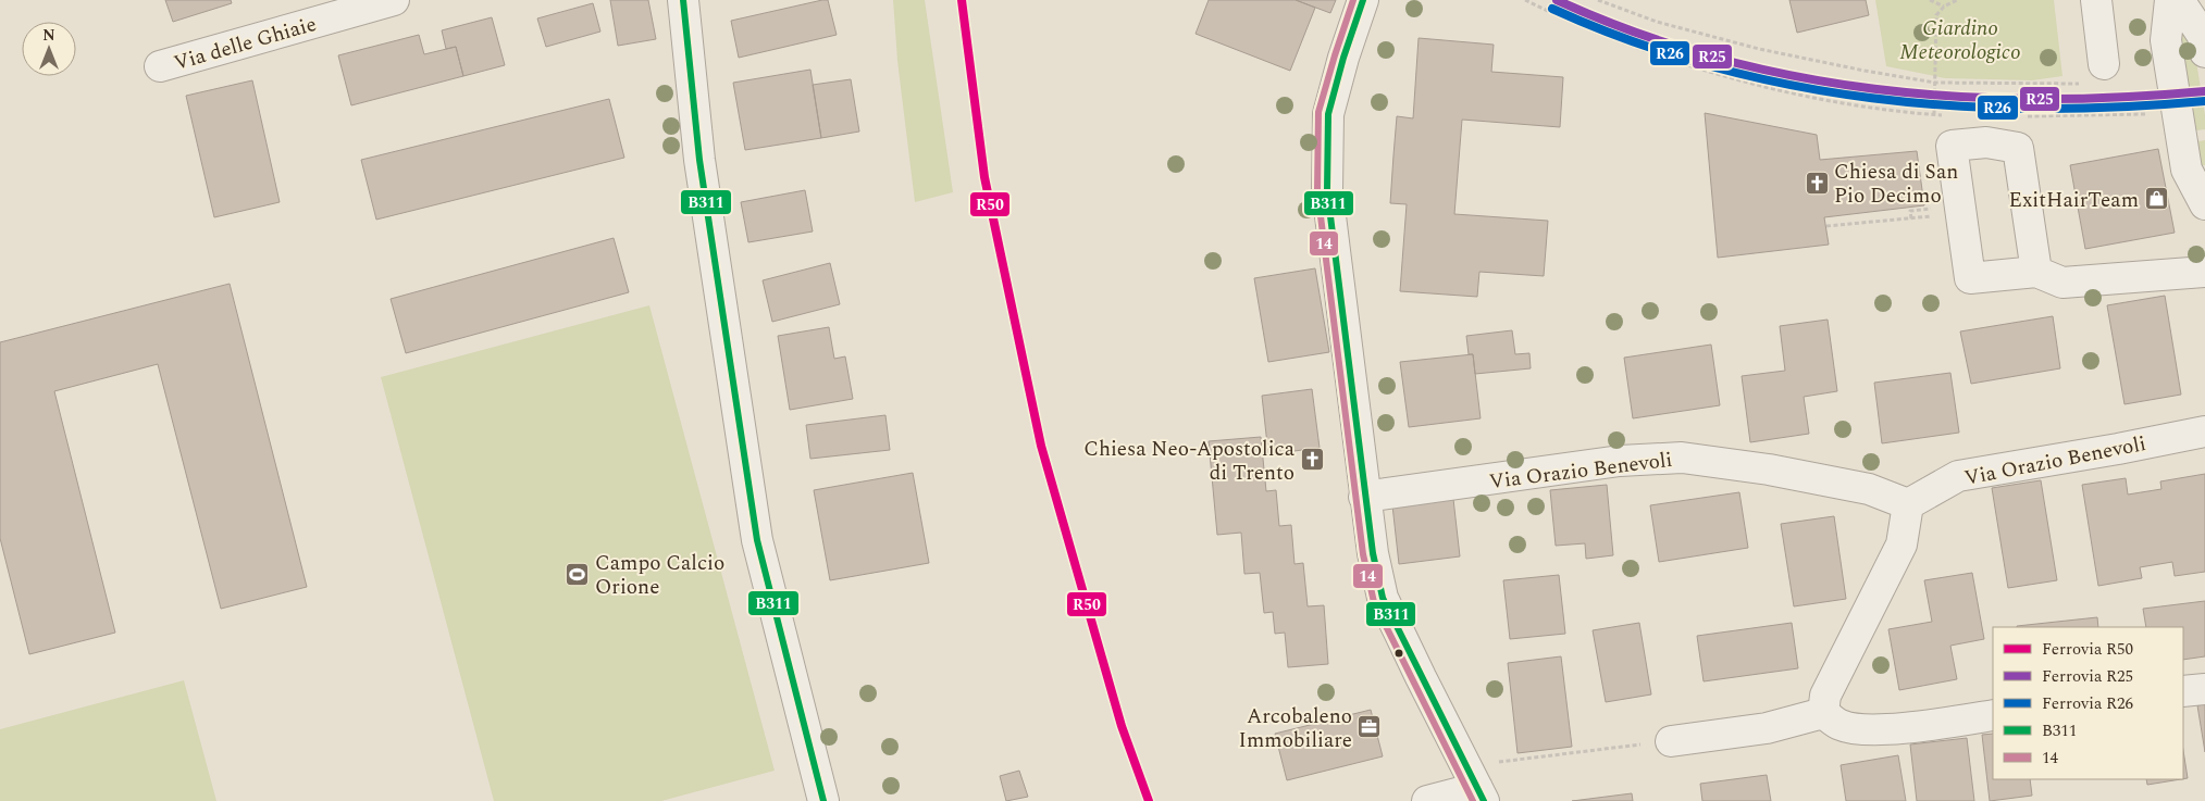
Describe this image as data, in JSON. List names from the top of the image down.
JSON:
{
  "streets": {
    "street": ["Via delle Ghiaie", "Via Orazio Benevoli"]
  },
  "parks": ["Giardino Meteorologico"],
  "places": {
    "church": ["Chiesa di San Pio Decimo", "Chiesa Neo-Apostolica di Trento"],
    "shop": ["ExitHairTeam"],
    "sports": ["Campo Calcio Orione"],
    "office": ["Arcobaleno Immobiliare"]
  },
  "lines": [
    "rail line R50",
    "rail line R25",
    "transit line B311",
    "transit line 14",
    "rail line R26"
  ],
  "legend": [
    "Ferrovia R50",
    "Ferrovia R25",
    "Ferrovia R26",
    "B311",
    "14"
  ],
  "north": "top"
}
